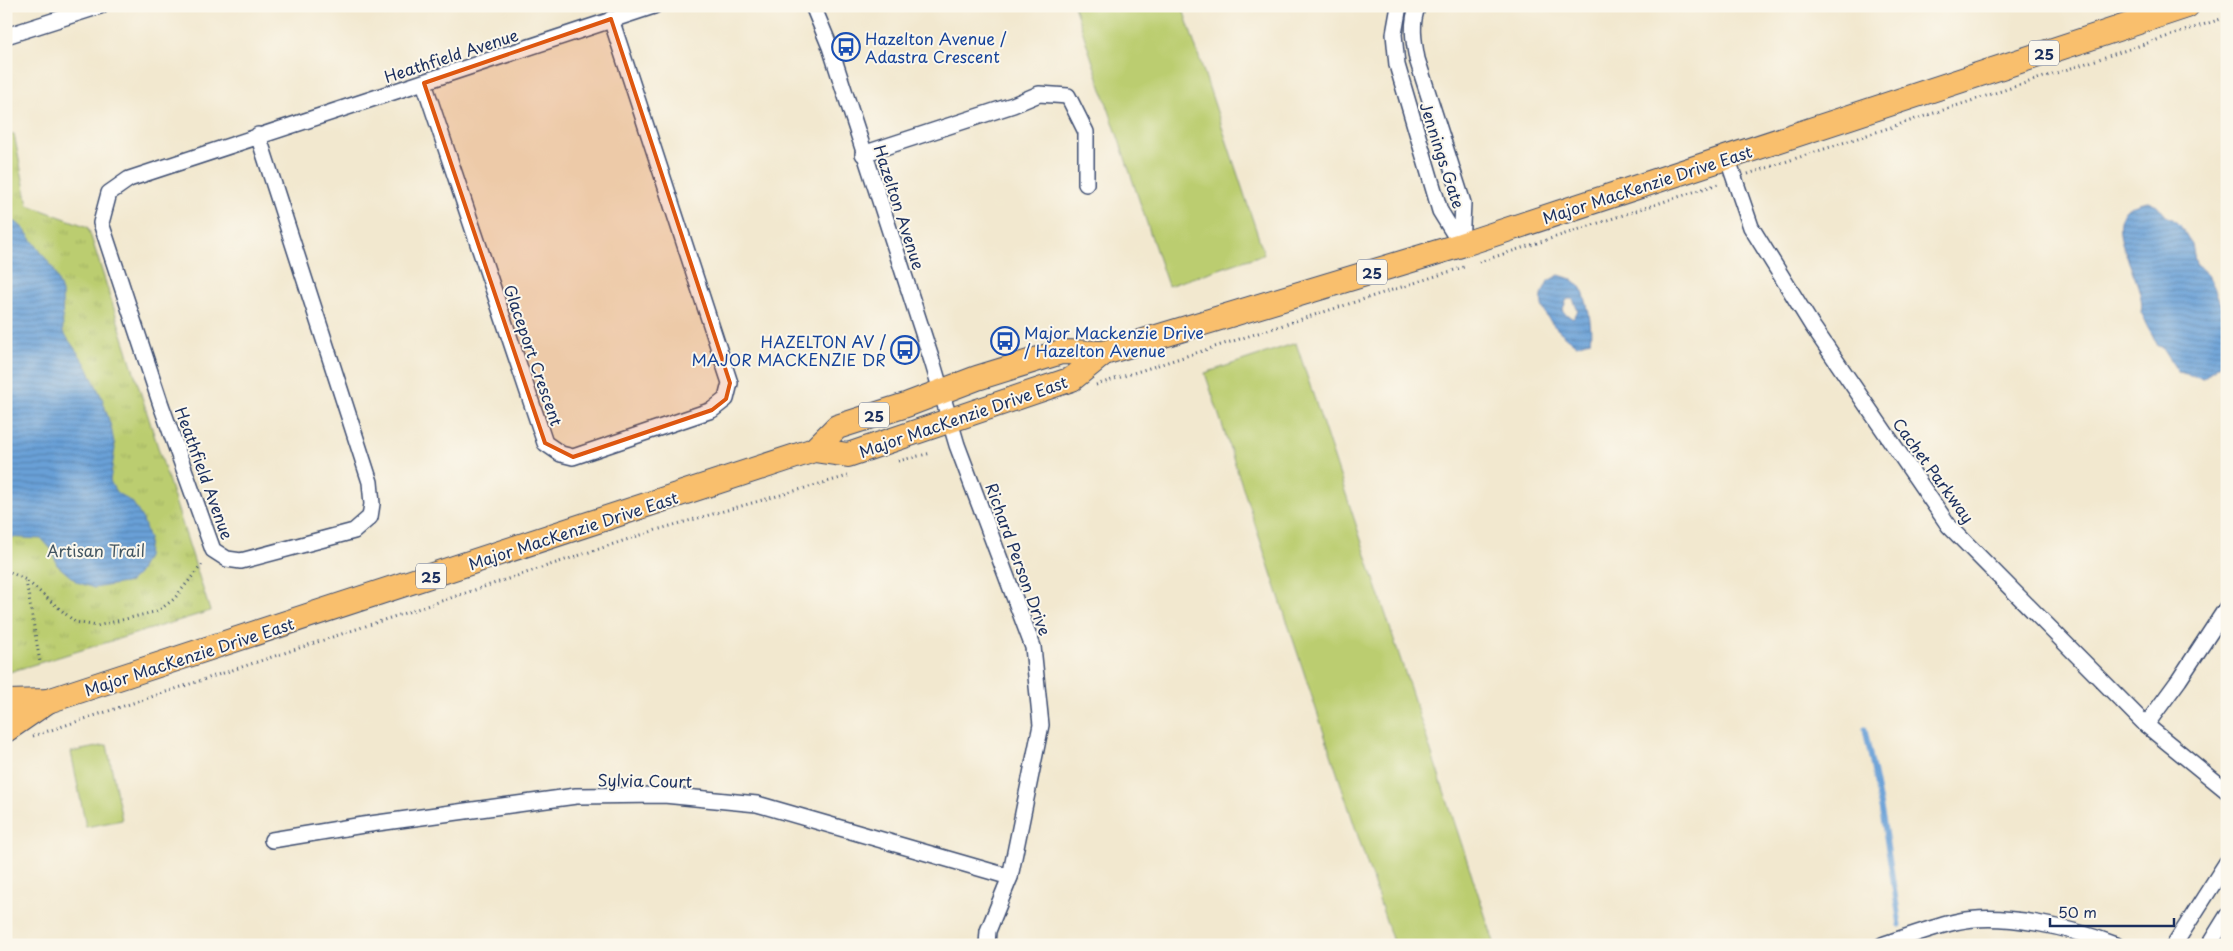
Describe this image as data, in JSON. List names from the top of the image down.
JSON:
{
  "streets": {
    "main road": ["25", "Major MacKenzie Drive East"],
    "street": [
      "Heathfield Avenue",
      "Jennings Gate",
      "Hazelton Avenue",
      "Glaceport Crescent",
      "Cachet Parkway",
      "Richard Person Drive",
      "Sylvia Court"
    ]
  },
  "crossings": [
    ["Heathfield Avenue", "Glaceport Crescent"],
    ["Jennings Gate", "Major MacKenzie Drive East"],
    ["Major MacKenzie Drive East", "Hazelton Avenue"],
    ["Major MacKenzie Drive East", "Cachet Parkway"],
    ["Major MacKenzie Drive East", "Richard Person Drive"],
    ["Hazelton Avenue", "Richard Person Drive"],
    ["Richard Person Drive", "Sylvia Court"]
  ],
  "parks": ["Artisan Trail"],
  "places": {
    "bus stop": ["Hazelton Avenue / Adastra Crescent", "Major Mackenzie Drive / Hazelton Avenue", "HAZELTON AV / MAJOR MACKENZIE DR"]
  },
  "scale_bar": "50 m"
}
